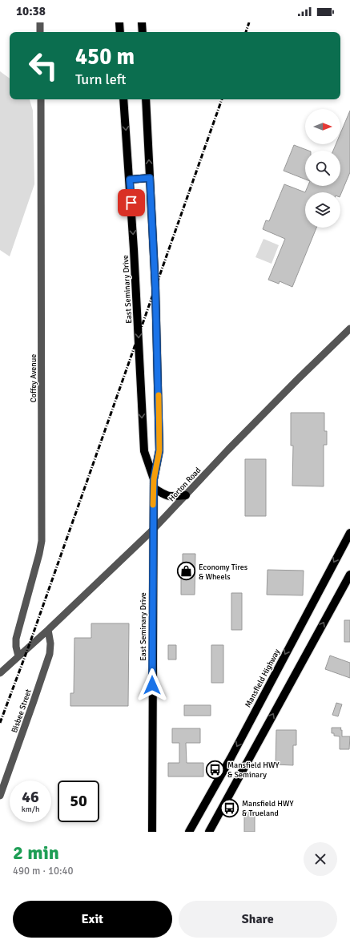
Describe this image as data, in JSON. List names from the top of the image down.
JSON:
{
  "streets": {
    "main road": ["East Seminary Drive", "Mansfield Highway"],
    "street": ["Coffey Avenue", "Horton Road", "Bisbee Street"]
  },
  "crossings": [
    ["East Seminary Drive", "Horton Road"],
    ["Coffey Avenue", "Horton Road"],
    ["Horton Road", "Bisbee Street"]
  ],
  "places": {
    "shop": ["Economy Tires & Wheels"],
    "bus stop": ["Mansfield HWY & Seminary", "Mansfield HWY & Trueland"]
  },
  "north": "right",
  "page": {
    "status": "10:38",
    "turn": ["450 m", "Turn left"],
    "speed": "46 km/h",
    "limit": "50",
    "heading": ["2 min", "490 m · 10:40"],
    "buttons": ["Exit", "Share"]
  }
}
